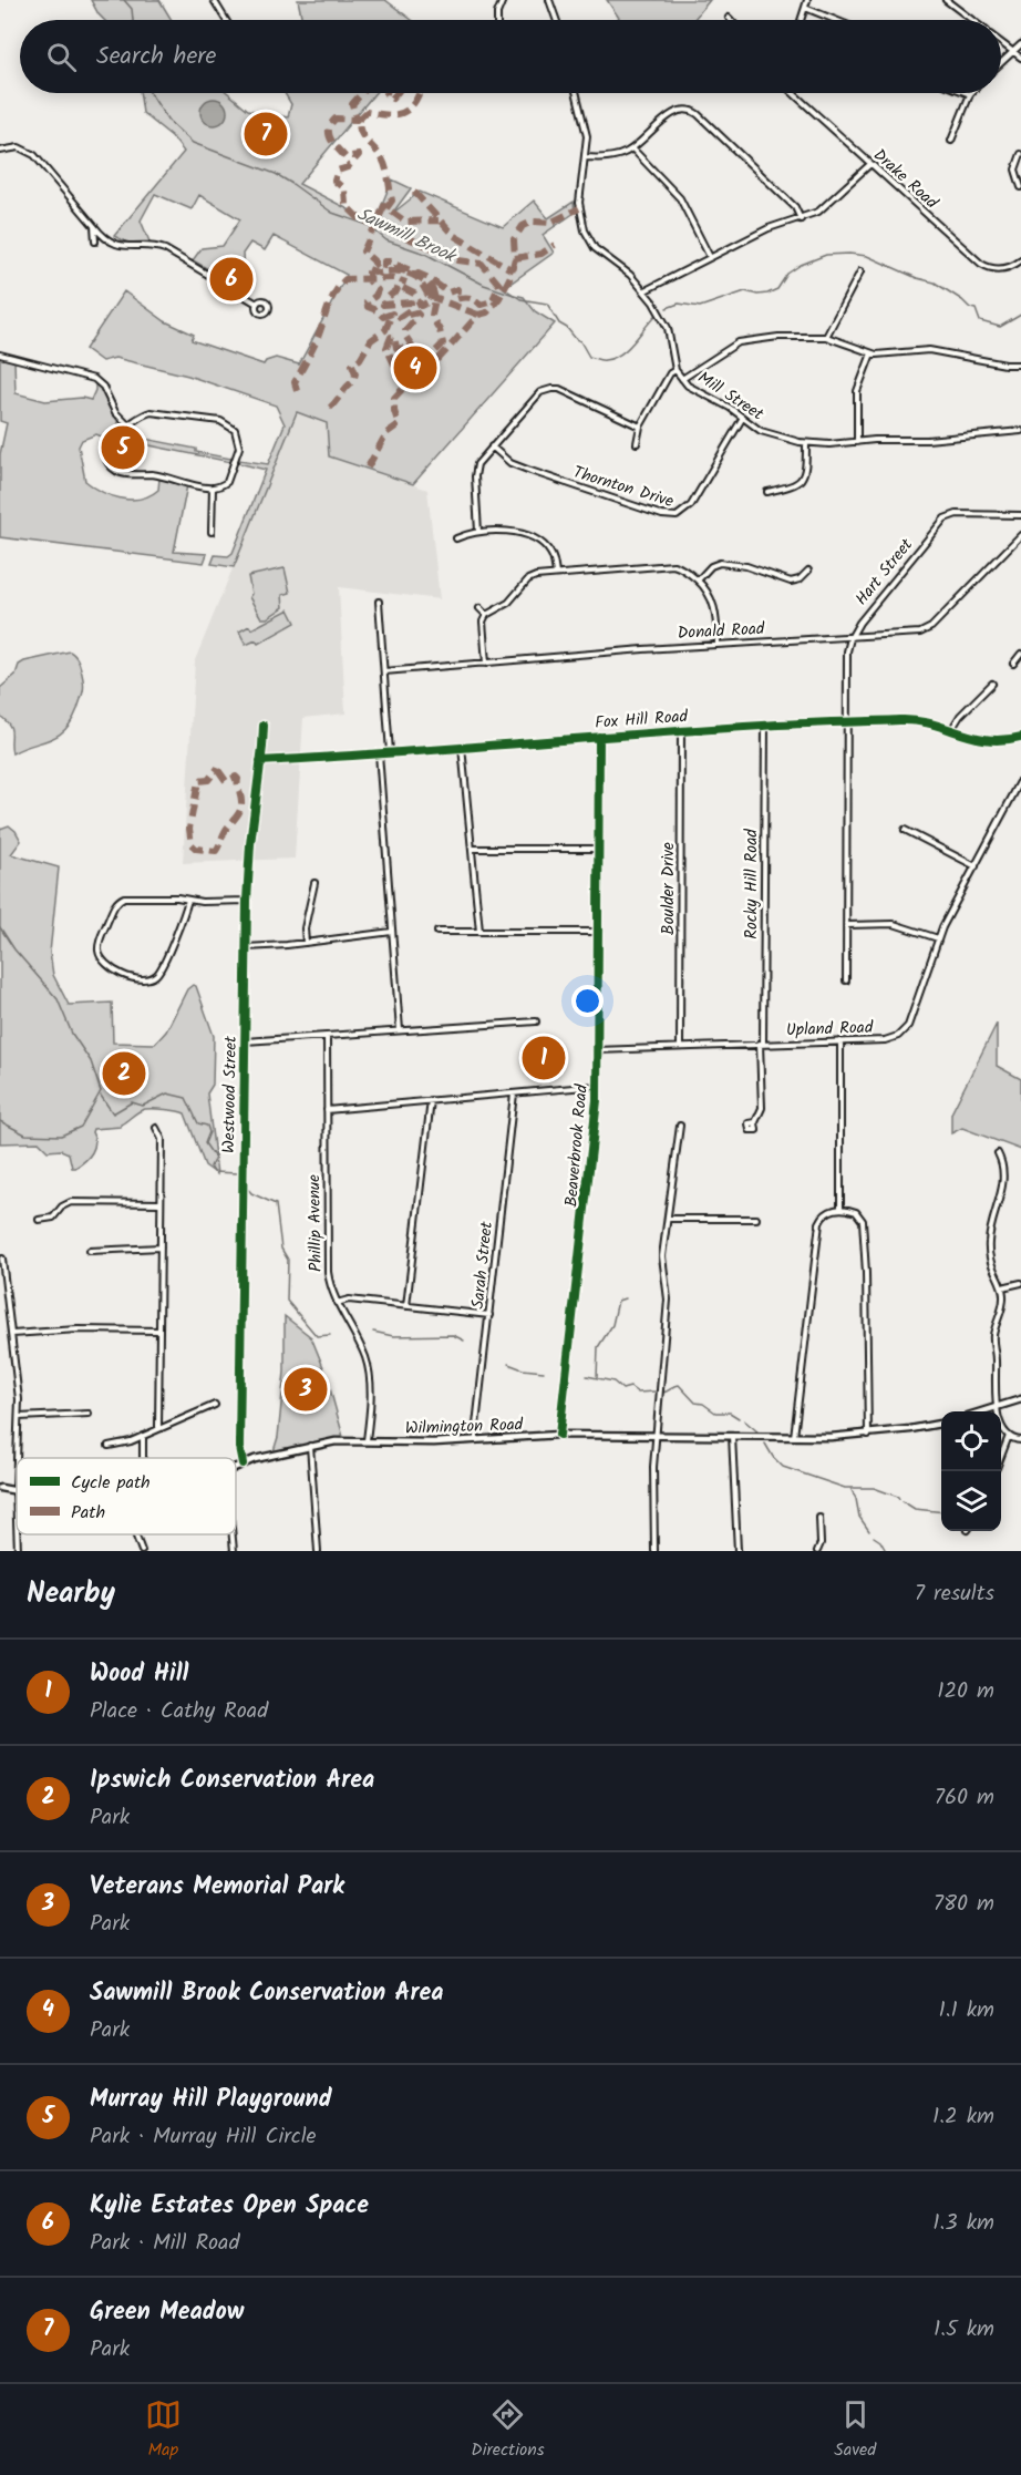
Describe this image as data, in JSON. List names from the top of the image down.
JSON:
{
  "streets": {
    "main road": ["Wilmington Road"],
    "street": [
      "Drake Road",
      "Mill Street",
      "Thornton Drive",
      "Hart Street",
      "Donald Road",
      "Fox Hill Road",
      "Rocky Hill Road",
      "Boulder Drive",
      "Upland Road",
      "Westwood Street",
      "Beaverbrook Road",
      "Phillip Avenue",
      "Sarah Street"
    ]
  },
  "crossings": [
    ["Mill Street", "Thornton Drive"],
    ["Hart Street", "Donald Road"],
    ["Hart Street", "Fox Hill Road"],
    ["Fox Hill Road", "Rocky Hill Road"],
    ["Fox Hill Road", "Boulder Drive"],
    ["Fox Hill Road", "Westwood Street"],
    ["Fox Hill Road", "Beaverbrook Road"],
    ["Rocky Hill Road", "Upland Road"],
    ["Boulder Drive", "Upland Road"],
    ["Upland Road", "Beaverbrook Road"],
    ["Westwood Street", "Wilmington Road"],
    ["Beaverbrook Road", "Wilmington Road"],
    ["Phillip Avenue", "Wilmington Road"],
    ["Sarah Street", "Wilmington Road"]
  ],
  "water": ["Sawmill Brook"],
  "legend": ["Cycle path", "Path"],
  "page": {
    "search": "Search here",
    "pins": [
      "7",
      "6",
      "4",
      "5",
      "1",
      "2",
      "3"
    ],
    "heading": ["Nearby", "7 results"],
    "list": [
      {
        "mark": "1",
        "name": "Wood Hill",
        "note": "Place · Cathy Road",
        "value": "120 m"
      },
      {
        "mark": "2",
        "name": "Ipswich Conservation Area",
        "note": "Park",
        "value": "760 m"
      },
      {
        "mark": "3",
        "name": "Veterans Memorial Park",
        "note": "Park",
        "value": "780 m"
      },
      {
        "mark": "4",
        "name": "Sawmill Brook Conservation Area",
        "note": "Park",
        "value": "1.1 km"
      },
      {
        "mark": "5",
        "name": "Murray Hill Playground",
        "note": "Park · Murray Hill Circle",
        "value": "1.2 km"
      },
      {
        "mark": "6",
        "name": "Kylie Estates Open Space",
        "note": "Park · Mill Road",
        "value": "1.3 km"
      },
      {
        "mark": "7",
        "name": "Green Meadow",
        "note": "Park",
        "value": "1.5 km"
      }
    ],
    "nav": ["Map", "Directions", "Saved"]
  }
}
